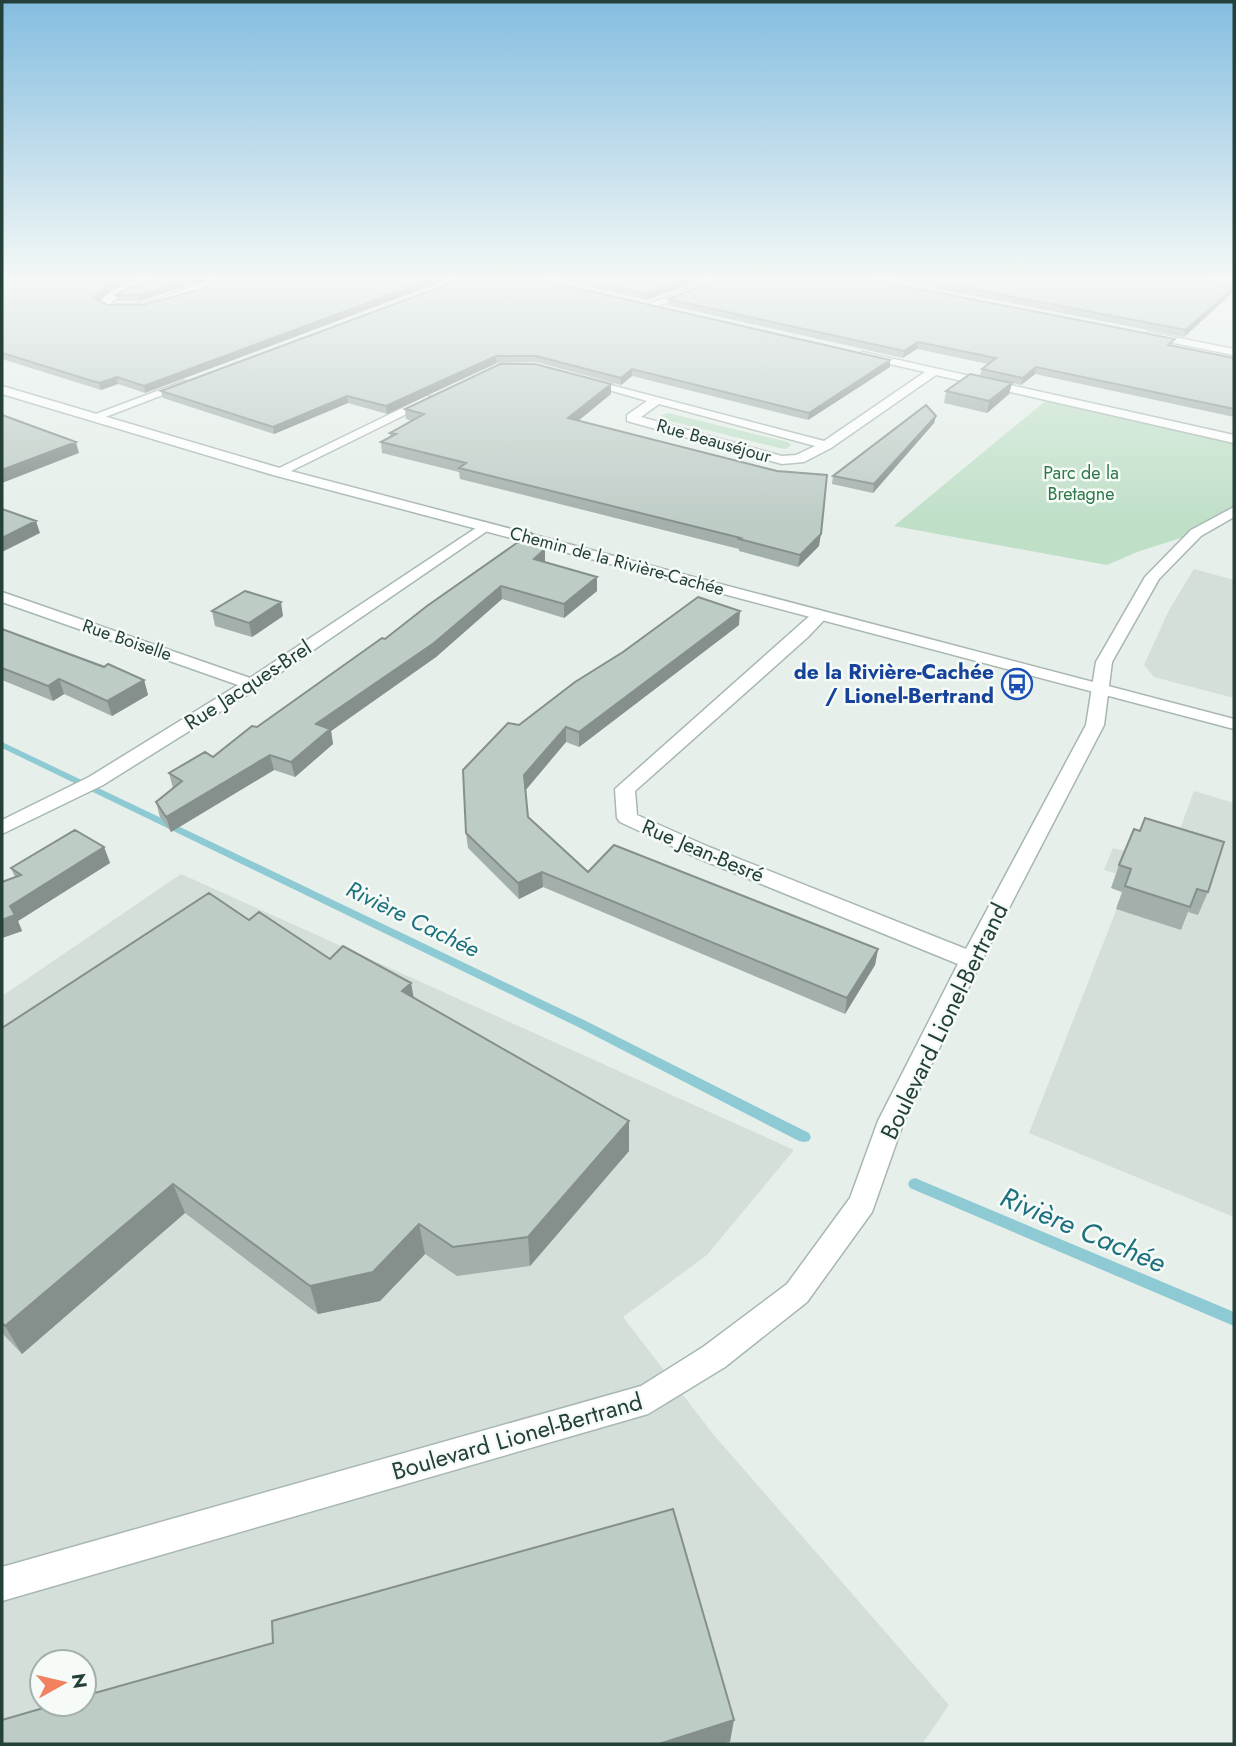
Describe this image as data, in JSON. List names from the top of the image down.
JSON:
{
  "streets": {
    "street": [
      "Rue Beauséjour",
      "Chemin de la Rivière-Cachée",
      "Rue Boiselle",
      "Rue Jacques-Brel",
      "Rue Jean-Besré",
      "Boulevard Lionel-Bertrand"
    ]
  },
  "crossings": [
    ["Chemin de la Rivière-Cachée", "Rue Jacques-Brel"],
    ["Chemin de la Rivière-Cachée", "Rue Jean-Besré"],
    ["Chemin de la Rivière-Cachée", "Boulevard Lionel-Bertrand"],
    ["Rue Boiselle", "Rue Jacques-Brel"],
    ["Rue Jean-Besré", "Boulevard Lionel-Bertrand"]
  ],
  "water": ["Rivière Cachée"],
  "parks": ["Parc de la Bretagne"],
  "places": {
    "bus stop": ["de la Rivière-Cachée / Lionel-Bertrand"]
  },
  "north": "right"
}
